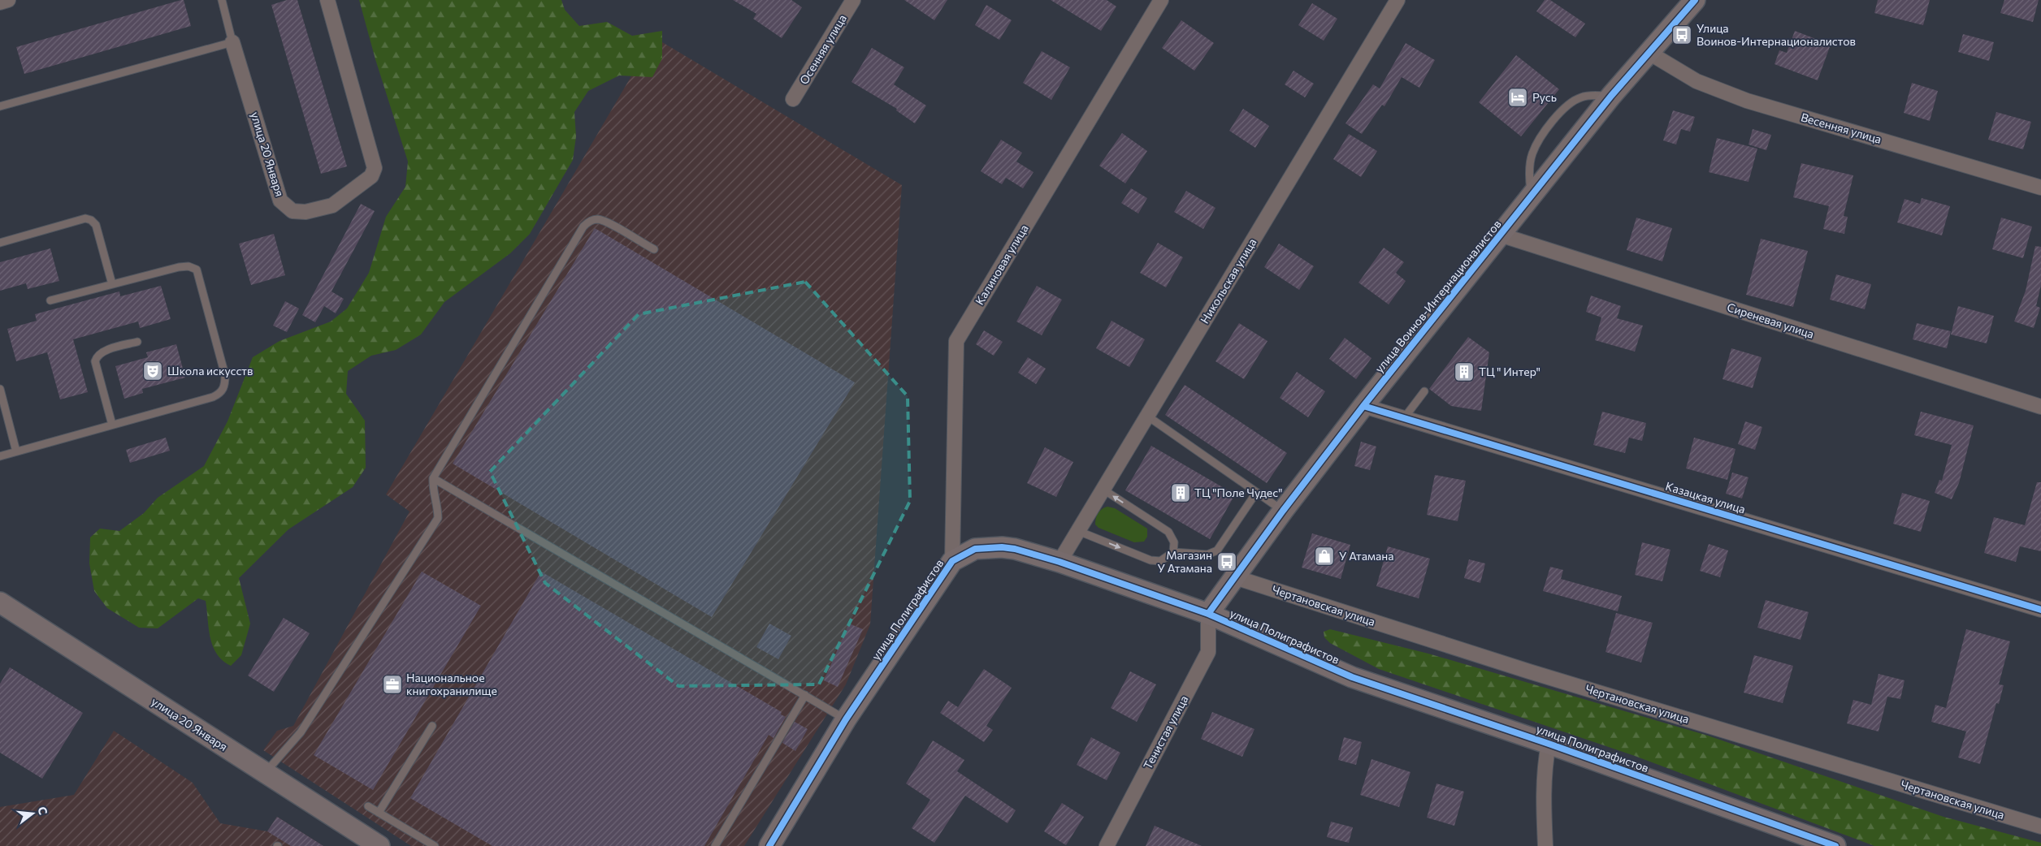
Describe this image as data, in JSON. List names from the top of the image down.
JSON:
{
  "streets": {
    "street": [
      "Осенняя улица",
      "Весенняя улица",
      "улица 20 Января",
      "Калиновая улица",
      "Никольская улица",
      "улица Воинов-Интернационалистов",
      "Сиреневая улица",
      "Казацкая улица",
      "Чертановская улица",
      "улица Полиграфистов",
      "Тенистая улица"
    ]
  },
  "crossings": [
    ["Весенняя улица", "улица Воинов-Интернационалистов"],
    ["Калиновая улица", "улица Полиграфистов"],
    ["Никольская улица", "улица Полиграфистов"],
    ["улица Воинов-Интернационалистов", "Сиреневая улица"],
    ["улица Воинов-Интернационалистов", "Казацкая улица"],
    ["улица Воинов-Интернационалистов", "Чертановская улица"],
    ["улица Воинов-Интернационалистов", "улица Полиграфистов"],
    ["улица Воинов-Интернационалистов", "Тенистая улица"],
    ["улица Полиграфистов", "Тенистая улица"]
  ],
  "places": {
    "bus stop": ["Улица Воинов-Интернационалистов", "Магазин У Атамана"],
    "hotel": ["Русь"],
    "theatre": ["Школа искусств"],
    "building": ["ТЦ \" Интер\"", "ТЦ \"Поле Чудес\""],
    "shop": ["У Атамана"],
    "office": ["Национальное книгохранилище"]
  },
  "north": "right"
}
